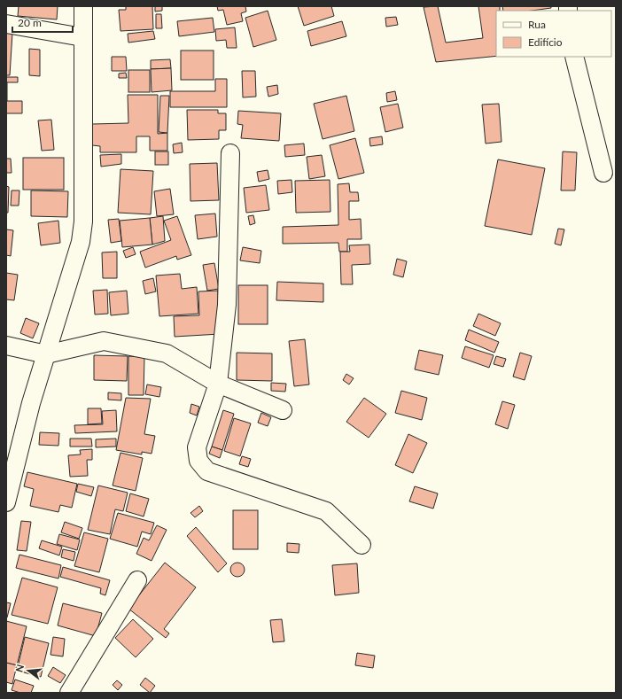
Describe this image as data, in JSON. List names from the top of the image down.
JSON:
{
  "legend": ["Rua", "Edifício"],
  "scale_bar": "20 m",
  "north": "left"
}
